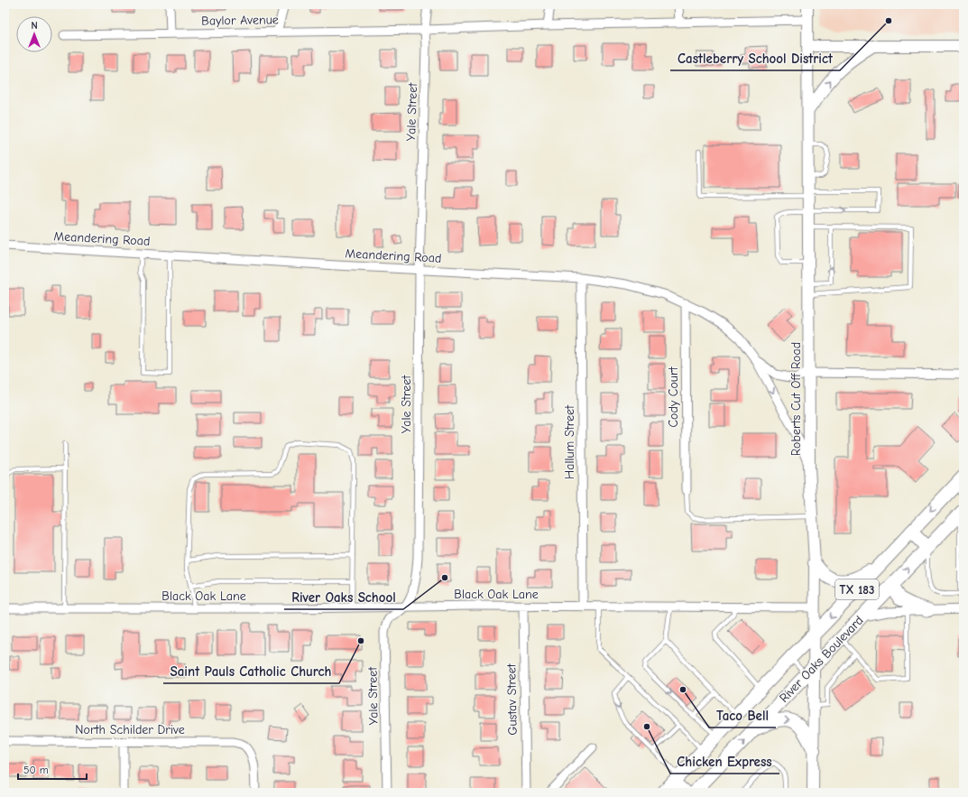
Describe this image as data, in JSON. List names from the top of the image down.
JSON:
{
  "streets": {
    "main road": ["TX 183", "River Oaks Boulevard"],
    "street": [
      "Baylor Avenue",
      "Yale Street",
      "Meandering Road",
      "Cody Court",
      "Roberts Cut Off Road",
      "Hallum Street",
      "Black Oak Lane",
      "Gustav Street",
      "North Schilder Drive"
    ]
  },
  "crossings": [
    ["Baylor Avenue", "Yale Street"],
    ["Baylor Avenue", "Roberts Cut Off Road"],
    ["Yale Street", "Meandering Road"],
    ["Yale Street", "Black Oak Lane"],
    ["Meandering Road", "Cody Court"],
    ["Meandering Road", "Roberts Cut Off Road"],
    ["Meandering Road", "Hallum Street"],
    ["Roberts Cut Off Road", "Black Oak Lane"],
    ["Roberts Cut Off Road", "River Oaks Boulevard"],
    ["Hallum Street", "Black Oak Lane"],
    ["Black Oak Lane", "Gustav Street"]
  ],
  "places": [
    "Castleberry School District",
    "River Oaks School",
    "Saint Pauls Catholic Church",
    "Taco Bell",
    "Chicken Express"
  ],
  "scale_bar": "50 m",
  "north": "top"
}
